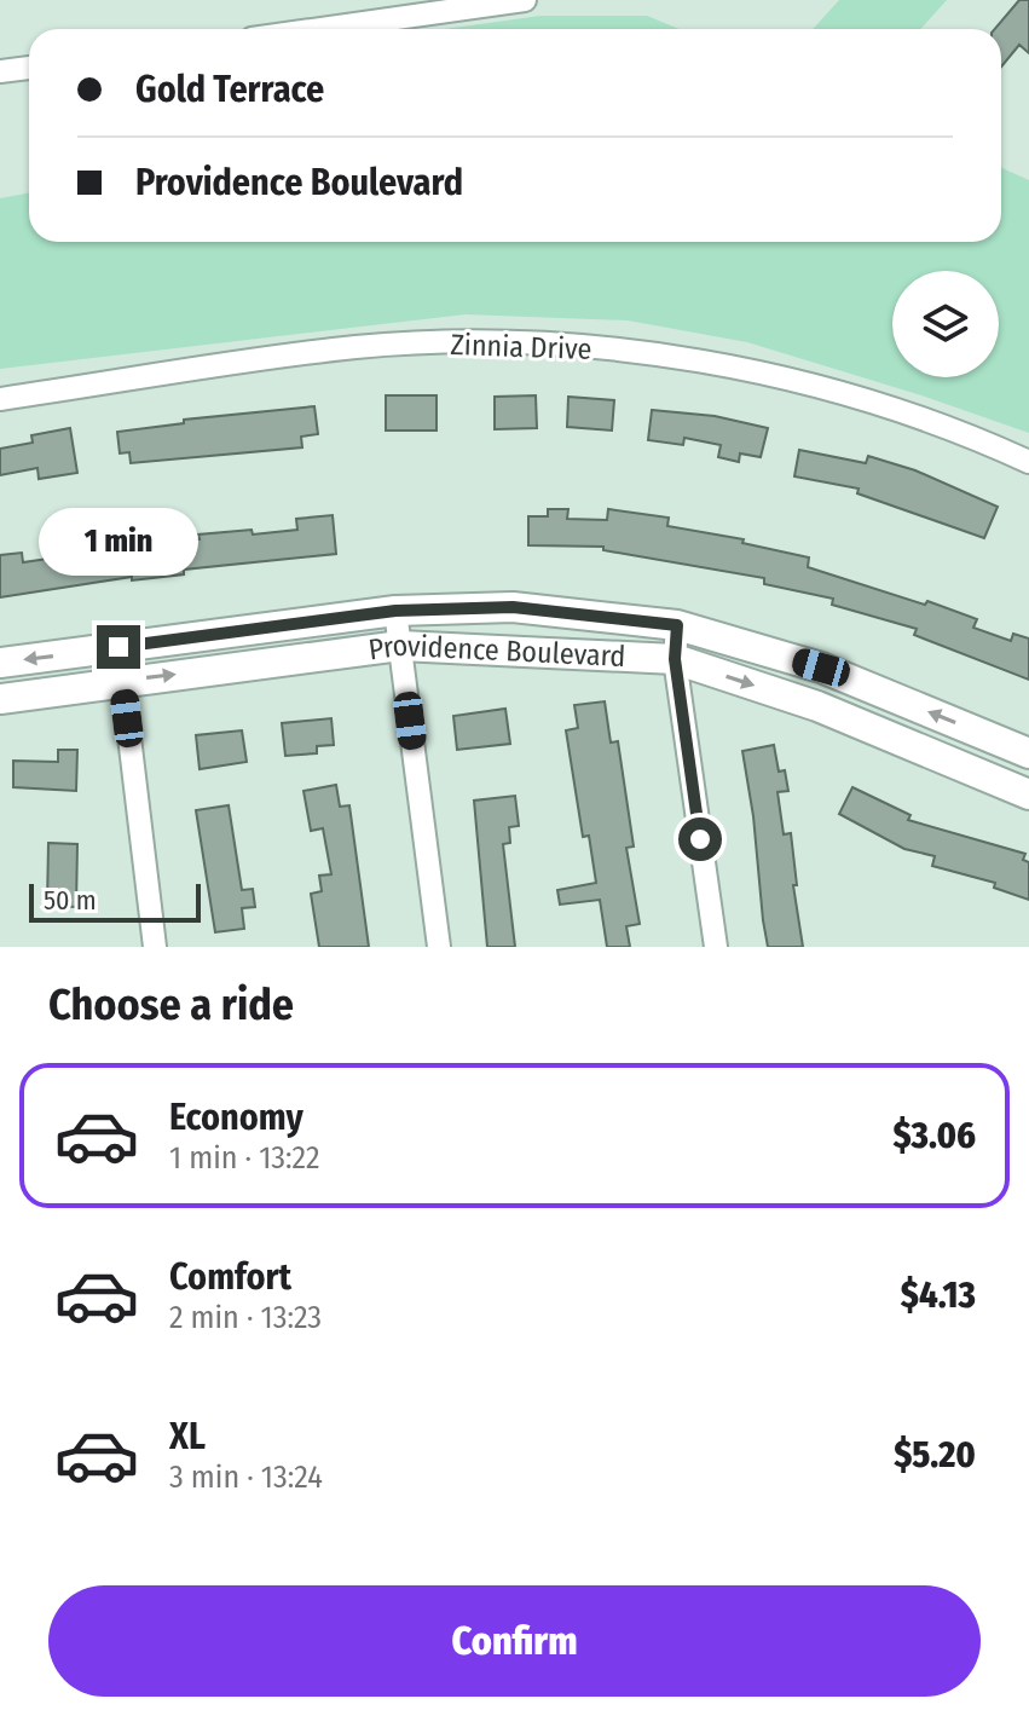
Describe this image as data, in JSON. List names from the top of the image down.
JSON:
{
  "streets": {
    "main road": ["Providence Boulevard"],
    "street": ["Zinnia Drive"]
  },
  "scale_bar": "50 m",
  "page": {
    "banner": ["Gold Terrace", "Providence Boulevard"],
    "bubble": "1 min",
    "scale": "50 m",
    "heading": "Choose a ride",
    "list": [
      {
        "name": "Economy",
        "note": "1 min · 13:22",
        "value": "$3.06"
      },
      {
        "name": "Comfort",
        "note": "2 min · 13:23",
        "value": "$4.13"
      },
      {
        "name": "XL",
        "note": "3 min · 13:24",
        "value": "$5.20"
      }
    ],
    "buttons": "Confirm"
  }
}
